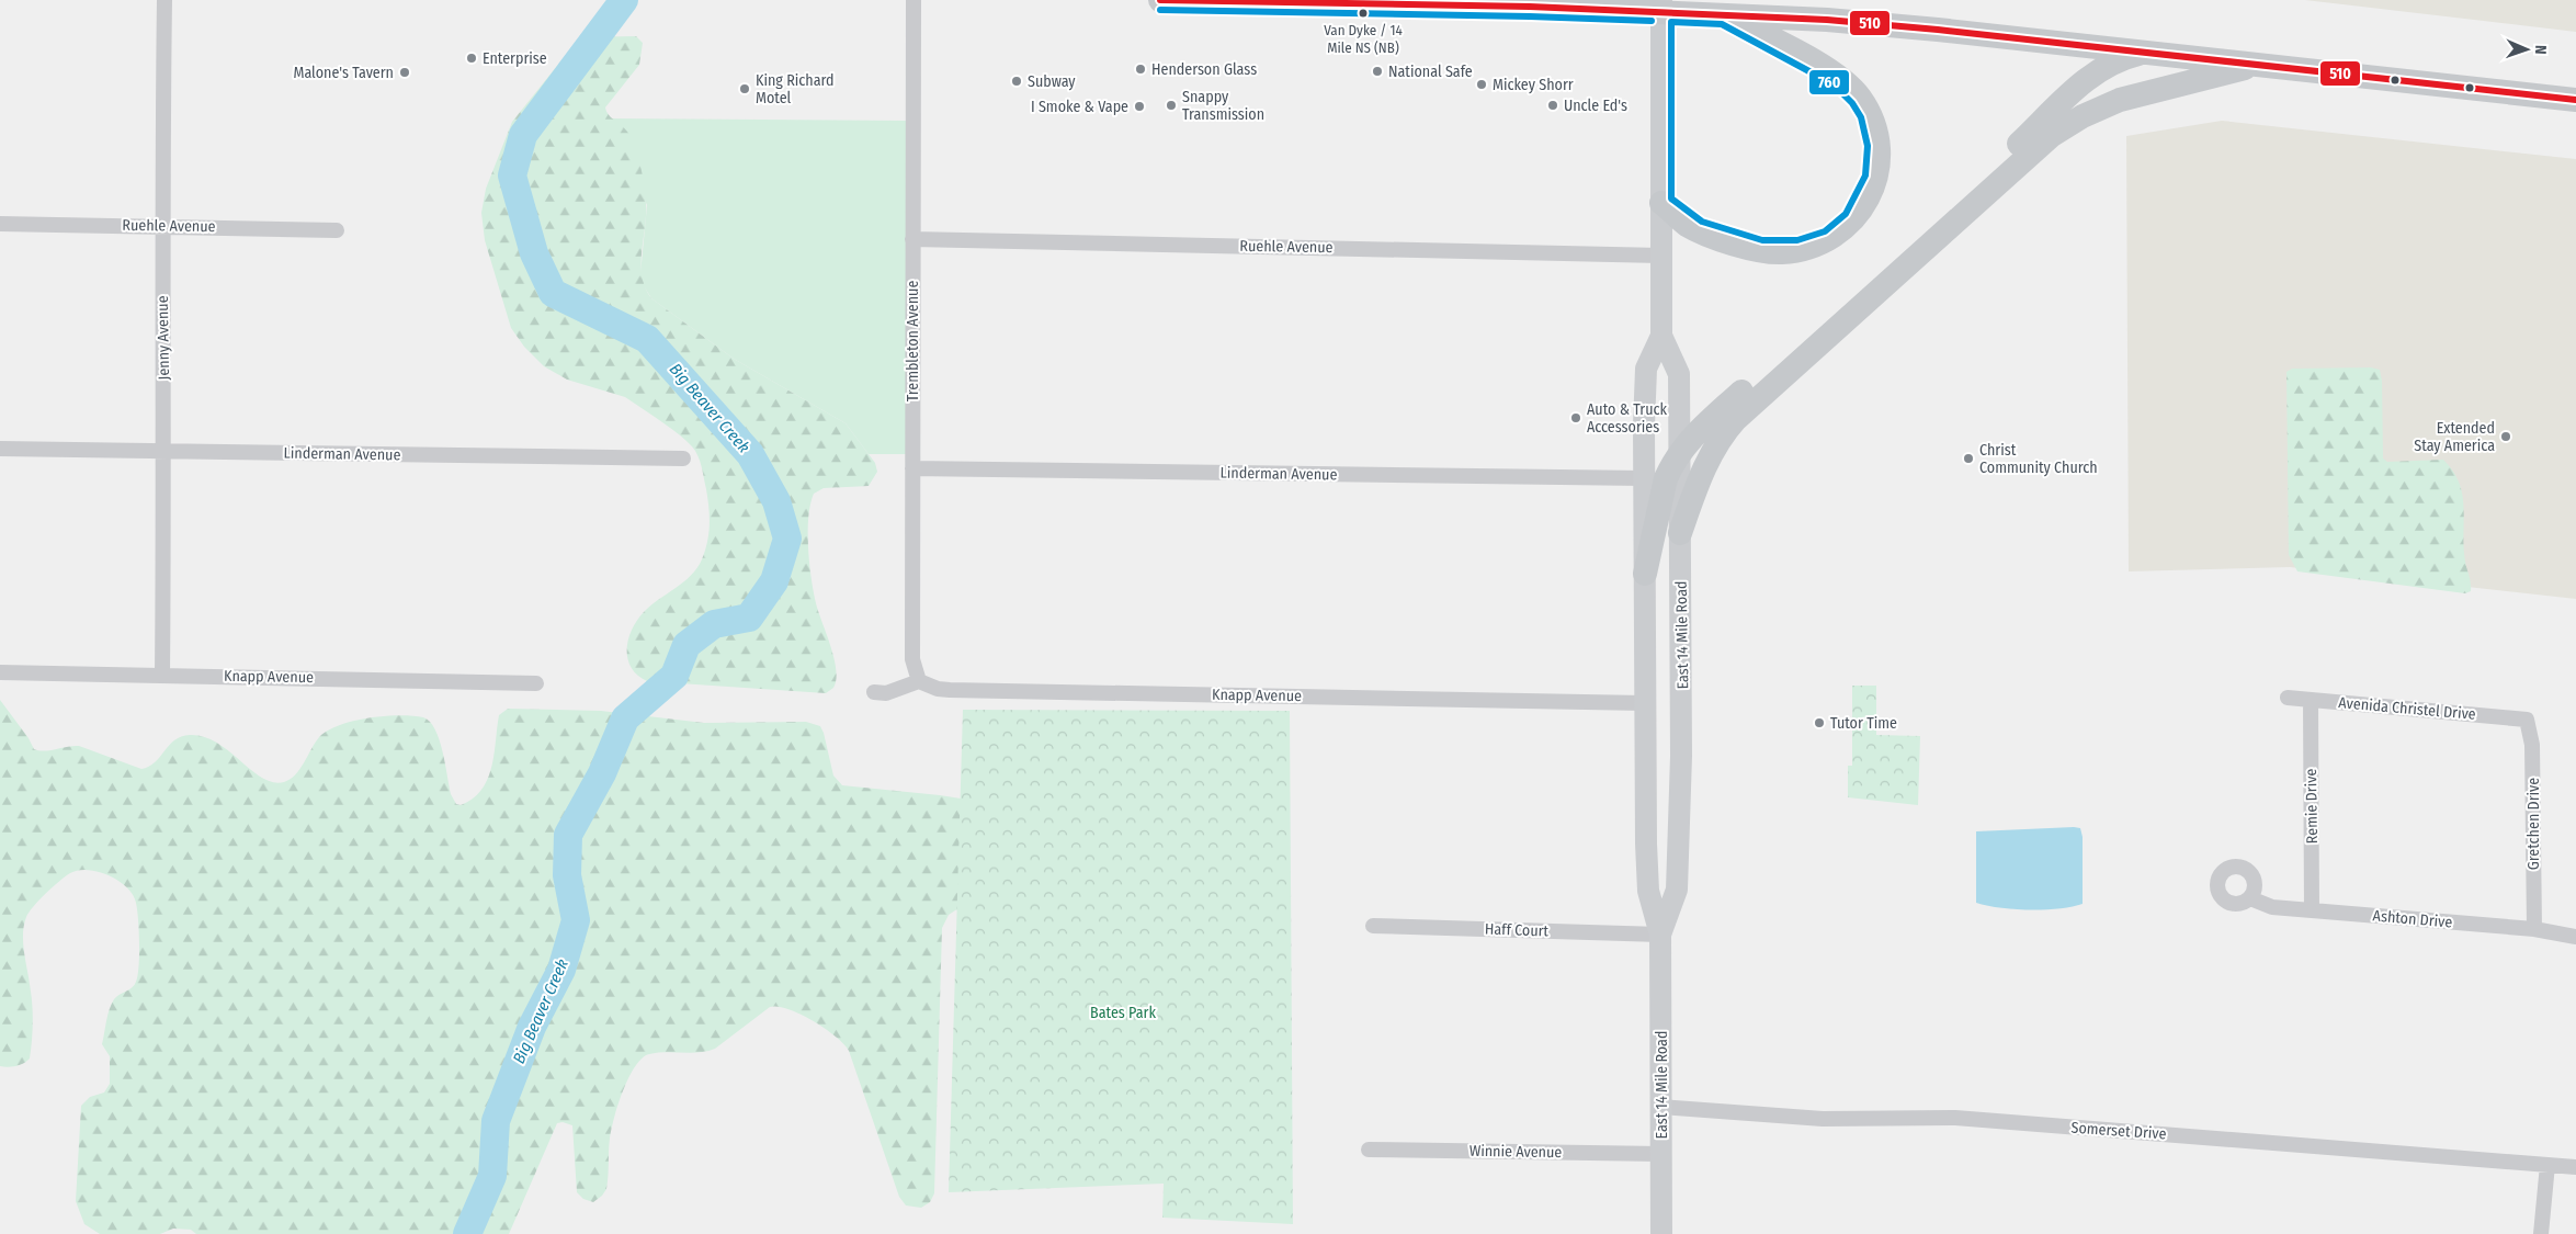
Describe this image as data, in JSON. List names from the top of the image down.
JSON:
{
  "streets": {
    "main road": ["East 14 Mile Road"],
    "street": [
      "Ruehle Avenue",
      "Jenny Avenue",
      "Trembleton Avenue",
      "Linderman Avenue",
      "Knapp Avenue",
      "Avenida Christel Drive",
      "Remie Drive",
      "Gretchen Drive",
      "Ashton Drive",
      "Haff Court",
      "Somerset Drive",
      "Winnie Avenue"
    ]
  },
  "crossings": [
    ["Ruehle Avenue", "Jenny Avenue"],
    ["Ruehle Avenue", "Trembleton Avenue"],
    ["Ruehle Avenue", "East 14 Mile Road"],
    ["Jenny Avenue", "Linderman Avenue"],
    ["Jenny Avenue", "Knapp Avenue"],
    ["Trembleton Avenue", "Linderman Avenue"],
    ["Trembleton Avenue", "Knapp Avenue"],
    ["Linderman Avenue", "East 14 Mile Road"],
    ["East 14 Mile Road", "Knapp Avenue"],
    ["East 14 Mile Road", "Haff Court"],
    ["East 14 Mile Road", "Somerset Drive"],
    ["East 14 Mile Road", "Winnie Avenue"],
    ["Avenida Christel Drive", "Remie Drive"],
    ["Avenida Christel Drive", "Gretchen Drive"],
    ["Remie Drive", "Ashton Drive"],
    ["Gretchen Drive", "Ashton Drive"]
  ],
  "water": ["Big Beaver Creek"],
  "parks": ["Bates Park"],
  "places": [
    "Van Dyke / 14 Mile NS (NB)",
    "Enterprise",
    "Henderson Glass",
    "National Safe",
    "Malone's Tavern",
    "Subway",
    "Mickey Shorr",
    "King Richard Motel",
    "Snappy Transmission",
    "Uncle Ed's",
    "I Smoke & Vape",
    "Auto & Truck Accessories",
    "Extended Stay America",
    "Christ Community Church",
    "Tutor Time"
  ],
  "lines": ["transit line 510", "transit line 760"],
  "north": "right"
}
